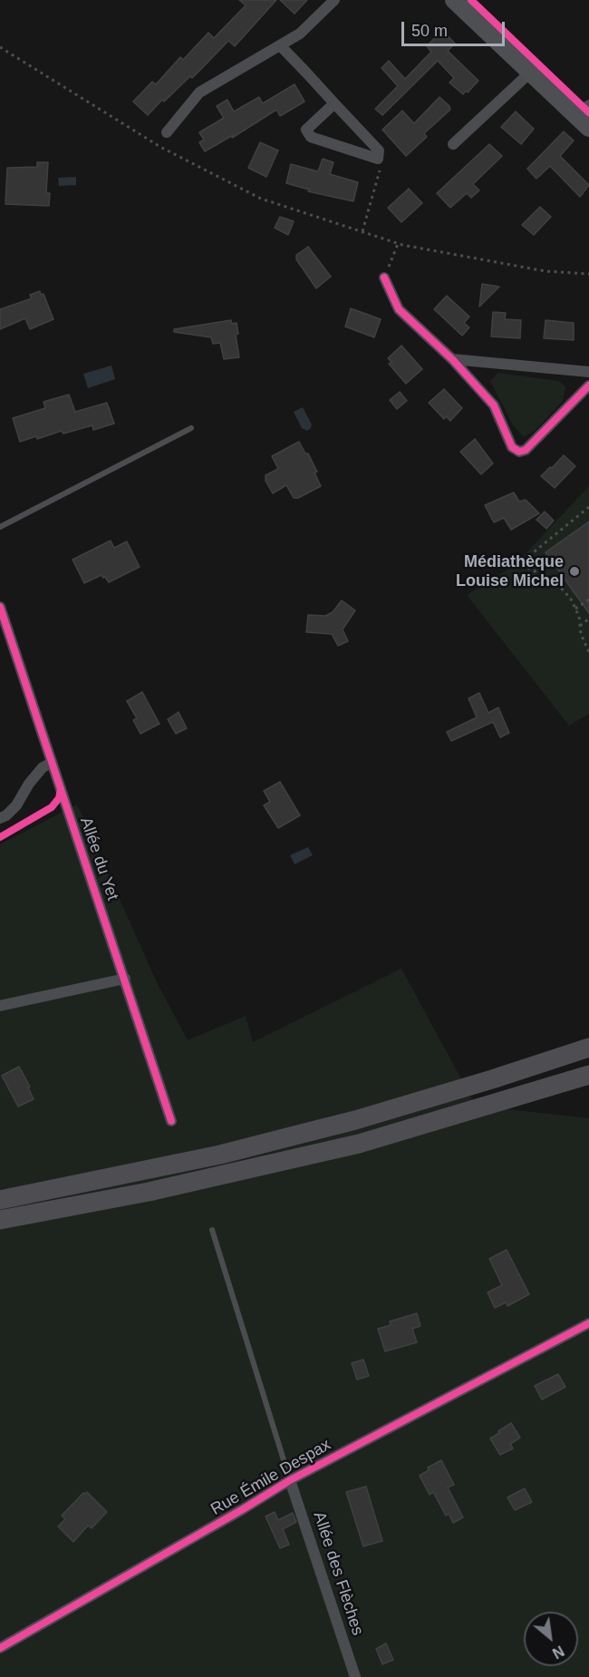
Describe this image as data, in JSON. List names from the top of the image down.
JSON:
{
  "streets": {
    "street": ["Allée du Yet", "Rue Émile Despax", "Allée des Flèches"]
  },
  "crossings": [
    ["Rue Émile Despax", "Allée des Flèches"]
  ],
  "places": ["Médiathèque Louise Michel"],
  "scale_bar": "50 m",
  "north": "bottom right"
}
